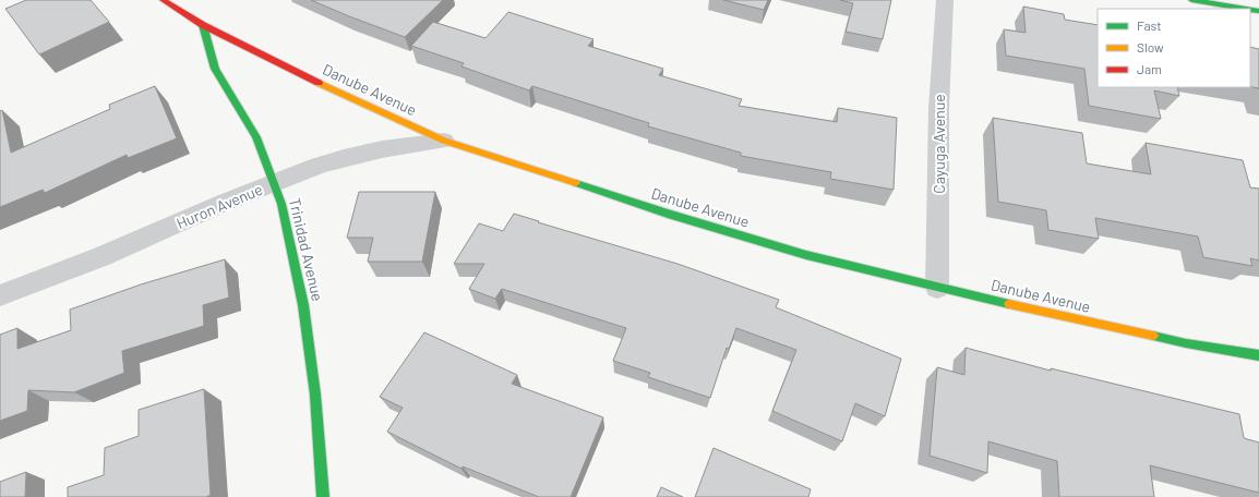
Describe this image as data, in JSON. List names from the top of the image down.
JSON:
{
  "streets": {
    "street": [
      "Danube Avenue",
      "Cayuga Avenue",
      "Huron Avenue",
      "Trinidad Avenue"
    ]
  },
  "crossings": [
    ["Danube Avenue", "Cayuga Avenue"],
    ["Danube Avenue", "Huron Avenue"],
    ["Danube Avenue", "Trinidad Avenue"],
    ["Huron Avenue", "Trinidad Avenue"]
  ],
  "legend": ["Fast", "Slow", "Jam"]
}
